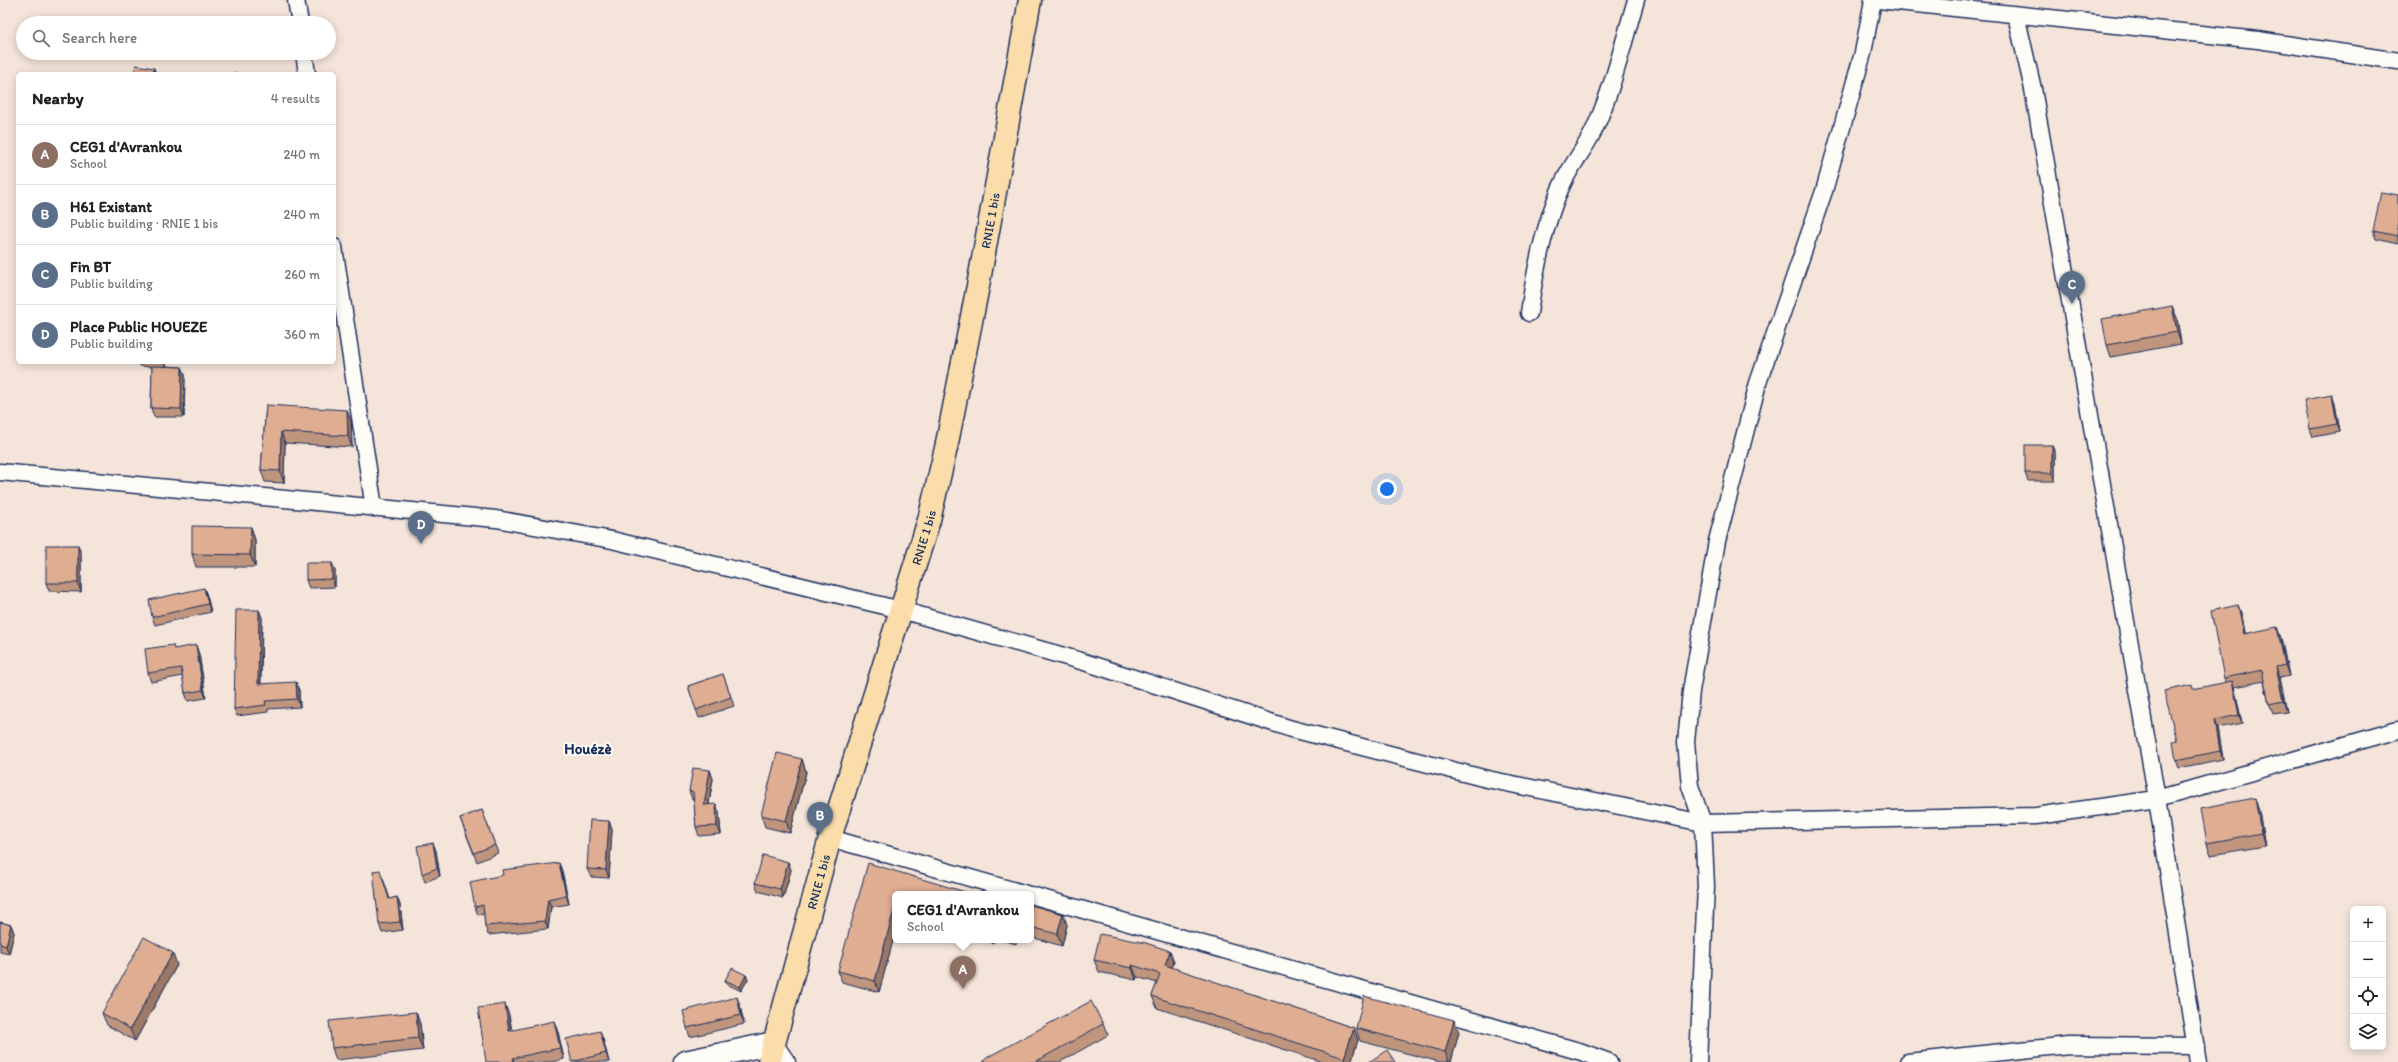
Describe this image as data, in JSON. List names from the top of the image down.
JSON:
{
  "streets": {
    "main road": ["RNIE 1 bis"]
  },
  "districts": ["Houézè"],
  "page": {
    "search": "Search here",
    "heading": ["Nearby", "4 results"],
    "list": [
      {
        "mark": "A",
        "name": "CEG1 d'Avrankou",
        "note": "School",
        "value": "240 m"
      },
      {
        "mark": "B",
        "name": "H61 Existant",
        "note": "Public building · RNIE 1 bis",
        "value": "240 m"
      },
      {
        "mark": "C",
        "name": "Fin BT",
        "note": "Public building",
        "value": "260 m"
      },
      {
        "mark": "D",
        "name": "Place Public HOUEZE",
        "note": "Public building",
        "value": "360 m"
      }
    ],
    "pins": [
      "C",
      "D",
      "B",
      "A"
    ],
    "popup": ["CEG1 d'Avrankou", "School"],
    "map_buttons": ["+", "−"]
  }
}
